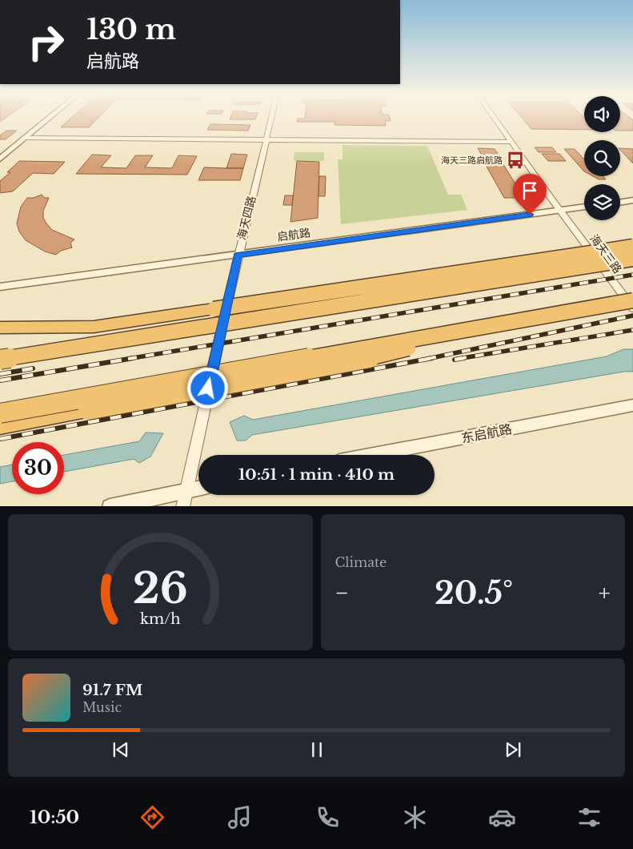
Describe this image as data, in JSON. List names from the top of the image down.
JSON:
{
  "streets": {
    "street": [
      "海天四路",
      "启航路",
      "海天三路",
      "东启航路"
    ]
  },
  "crossings": [
    ["海天四路", "启航路"],
    ["启航路", "海天三路"]
  ],
  "places": {
    "bus stop": ["海天三路启航路"]
  },
  "page": {
    "turn": ["130 m", "启航路"],
    "limit": "30",
    "trip": "10:51 · 1 min · 410 m",
    "tile": "Climate",
    "heat": ["−", "20.5°", "+"],
    "song": ["91.7 FM", "Music"],
    "tabs": "10:50",
    "gauge": ["26", "km/h"]
  }
}
